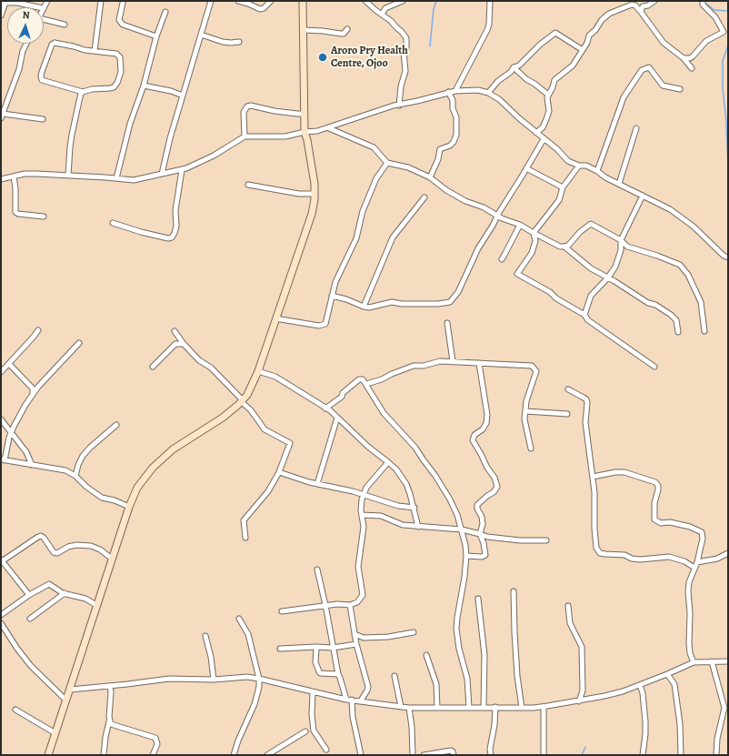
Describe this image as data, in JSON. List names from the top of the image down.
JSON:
{
  "places": ["Aroro Pry Health Centre, Ojoo"],
  "north": "top"
}
